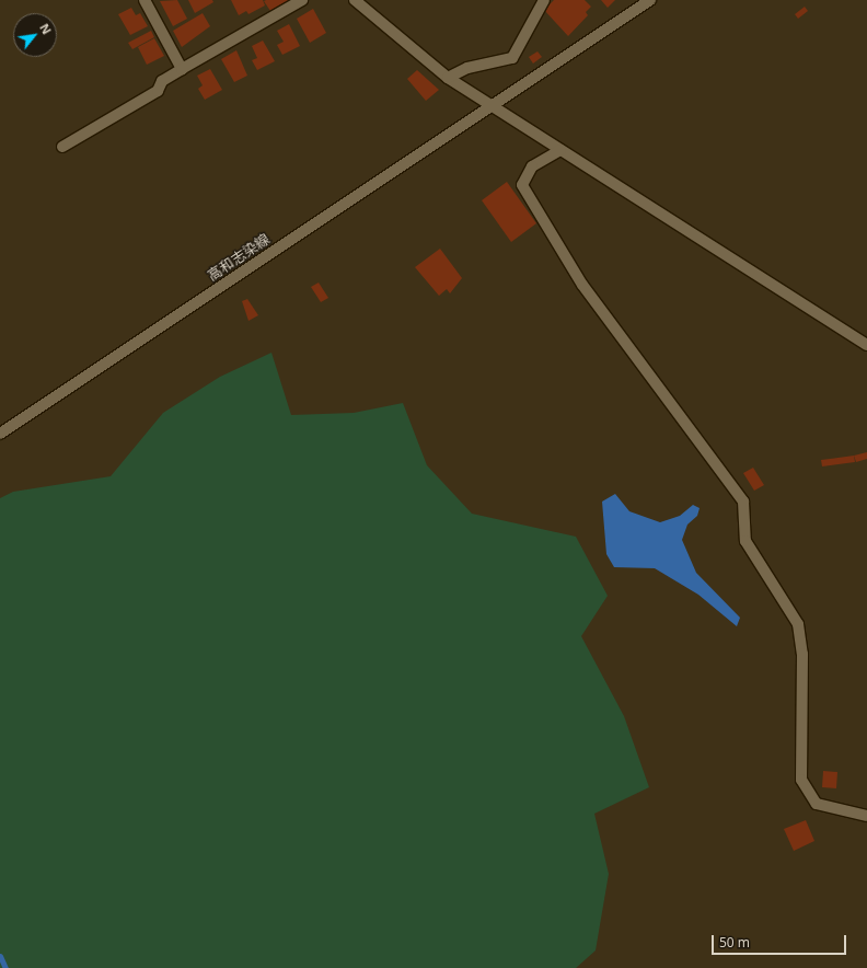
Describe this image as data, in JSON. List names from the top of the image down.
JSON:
{
  "streets": {
    "street": ["高和志染線"]
  },
  "scale_bar": "50 m",
  "north": "top right"
}
